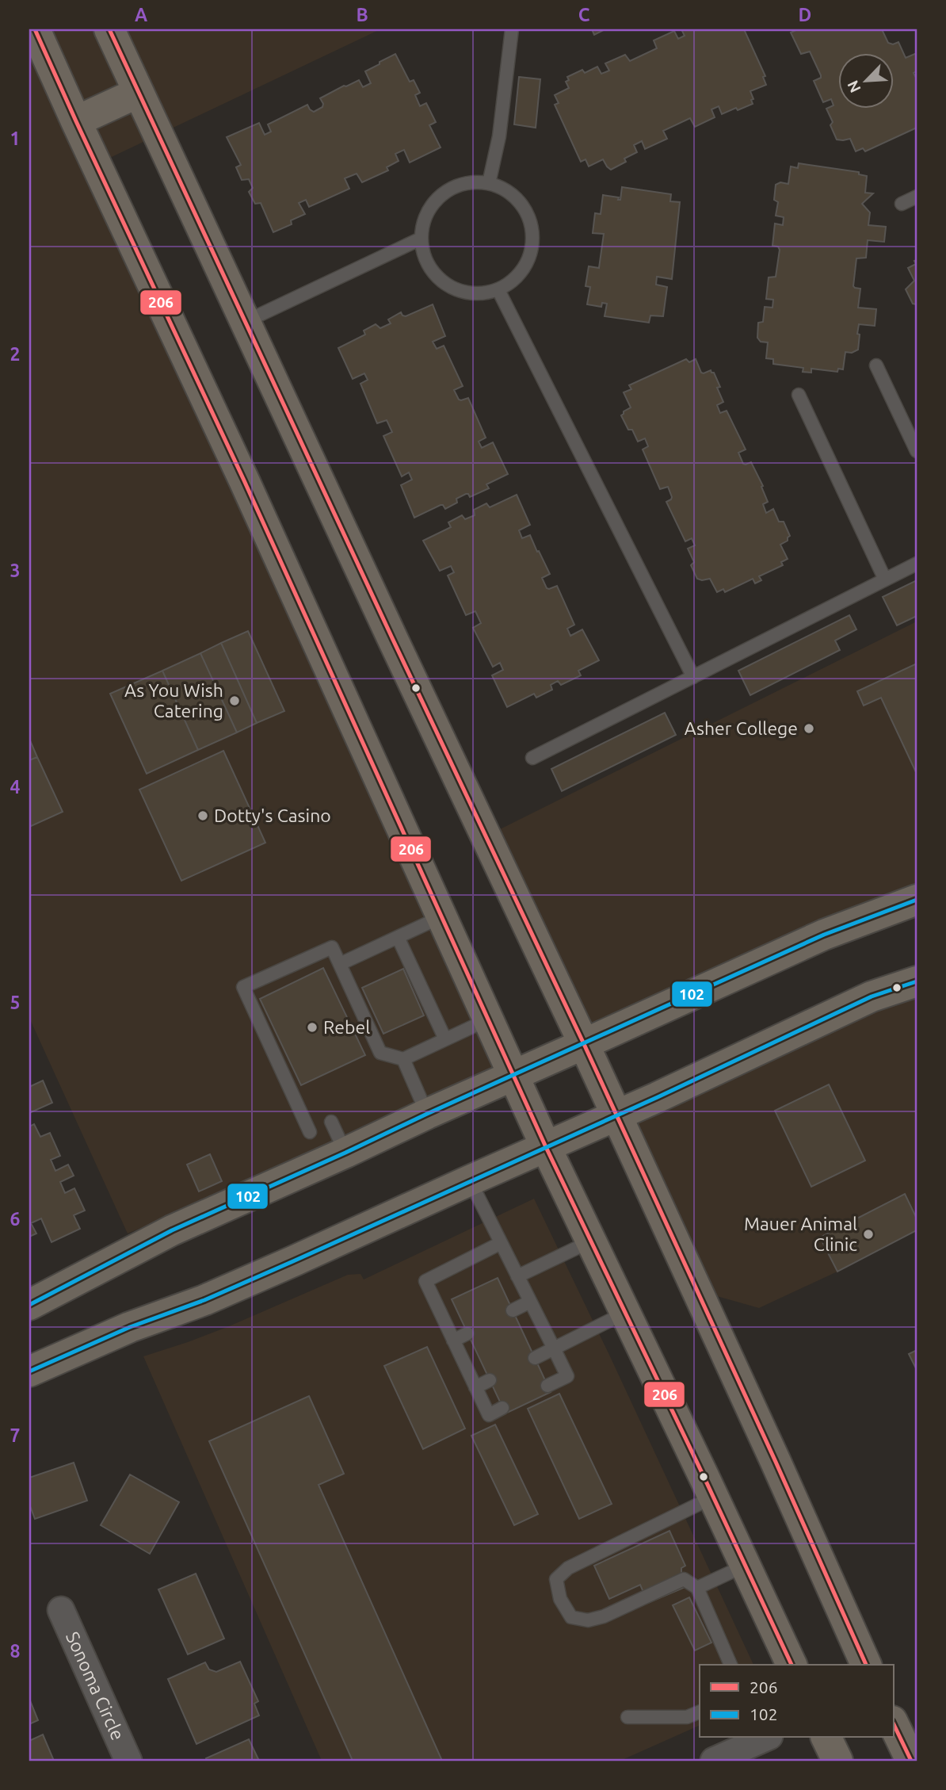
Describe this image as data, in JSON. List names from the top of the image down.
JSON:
{
  "streets": {
    "street": ["Sonoma Circle"]
  },
  "places": [
    "As You Wish Catering",
    "Asher College",
    "Dotty's Casino",
    "Rebel",
    "Mauer Animal Clinic"
  ],
  "lines": ["transit line 206", "transit line 102"],
  "legend": ["206", "102"],
  "north": "bottom left",
  "grid": {
    "columns": [
      "A",
      "B",
      "C",
      "D"
    ],
    "rows": [
      "1",
      "2",
      "3",
      "4",
      "5",
      "6",
      "7",
      "8"
    ]
  }
}
